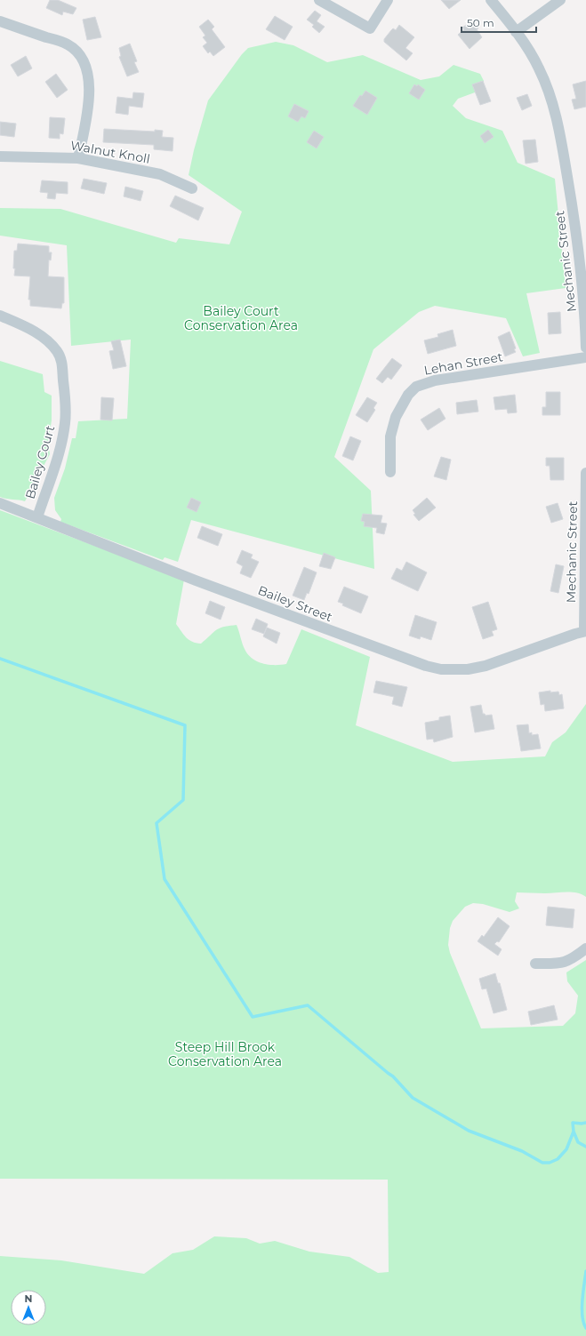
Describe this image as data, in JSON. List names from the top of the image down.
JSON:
{
  "streets": {
    "street": [
      "Walnut Knoll",
      "Mechanic Street",
      "Lehan Street",
      "Bailey Court",
      "Bailey Street"
    ]
  },
  "crossings": [
    ["Mechanic Street", "Bailey Street"],
    ["Bailey Court", "Bailey Street"]
  ],
  "parks": ["Bailey Court Conservation Area", "Steep Hill Brook Conservation Area"],
  "scale_bar": "50 m",
  "north": "top"
}
